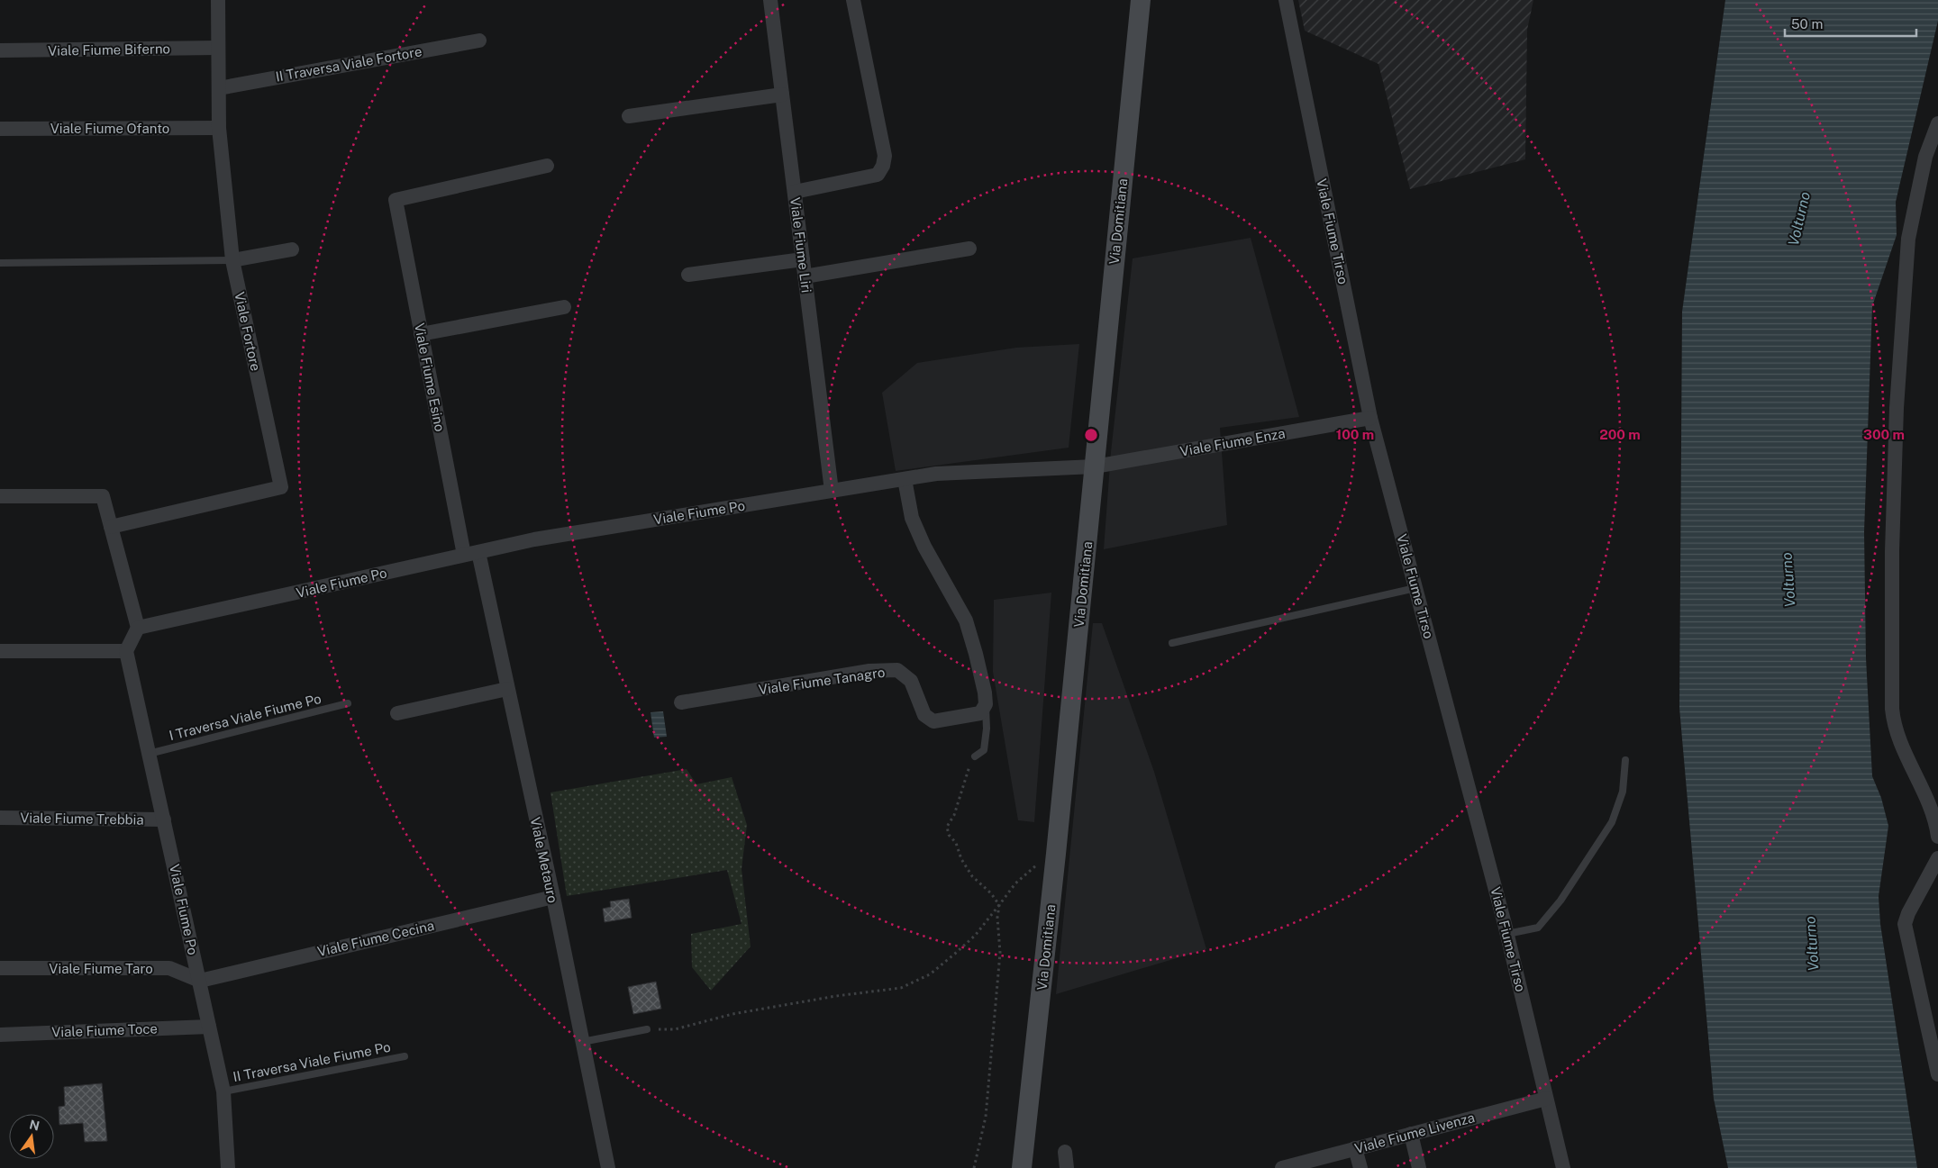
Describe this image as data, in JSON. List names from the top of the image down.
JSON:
{
  "streets": {
    "street": [
      "Viale Fiume Biferno",
      "II Traversa Viale Fortore",
      "Viale Fiume Ofanto",
      "Via Domitiana",
      "Viale Fiume Tirso",
      "Viale Fiume Liri",
      "Viale Fortore",
      "Viale Fiume Esino",
      "Viale Fiume Enza",
      "Viale Fiume Po",
      "Viale Fiume Tanagro",
      "Viale Fiume Trebbia",
      "Viale Metauro",
      "Viale Fiume Cecina",
      "Viale Fiume Taro",
      "Viale Fiume Toce",
      "Viale Fiume Livenza"
    ],
    "lane": ["I Traversa Viale Fiume Po", "II Traversa Viale Fiume Po"]
  },
  "crossings": [
    ["Viale Fiume Biferno", "Viale Fortore"],
    ["II Traversa Viale Fortore", "Viale Fortore"],
    ["Viale Fiume Ofanto", "Viale Fortore"],
    ["Via Domitiana", "Viale Fiume Enza"],
    ["Via Domitiana", "Viale Fiume Po"],
    ["Viale Fiume Tirso", "Viale Fiume Enza"],
    ["Viale Fiume Tirso", "Viale Fiume Livenza"],
    ["Viale Fiume Liri", "Viale Fiume Po"],
    ["Viale Fiume Esino", "Viale Fiume Po"],
    ["Viale Fiume Enza", "Viale Fiume Po"],
    ["Viale Fiume Po", "I Traversa Viale Fiume Po"],
    ["Viale Fiume Po", "Viale Fiume Trebbia"],
    ["Viale Fiume Po", "Viale Metauro"],
    ["Viale Fiume Po", "Viale Fiume Cecina"],
    ["Viale Fiume Po", "Viale Fiume Taro"],
    ["Viale Fiume Po", "Viale Fiume Toce"],
    ["Viale Fiume Po", "II Traversa Viale Fiume Po"],
    ["Viale Metauro", "Viale Fiume Cecina"],
    ["Viale Fiume Cecina", "Viale Fiume Taro"]
  ],
  "water": ["Volturno"],
  "scale_bar": "50 m",
  "north": "top",
  "rings": ["100 m", "200 m", "300 m"]
}
